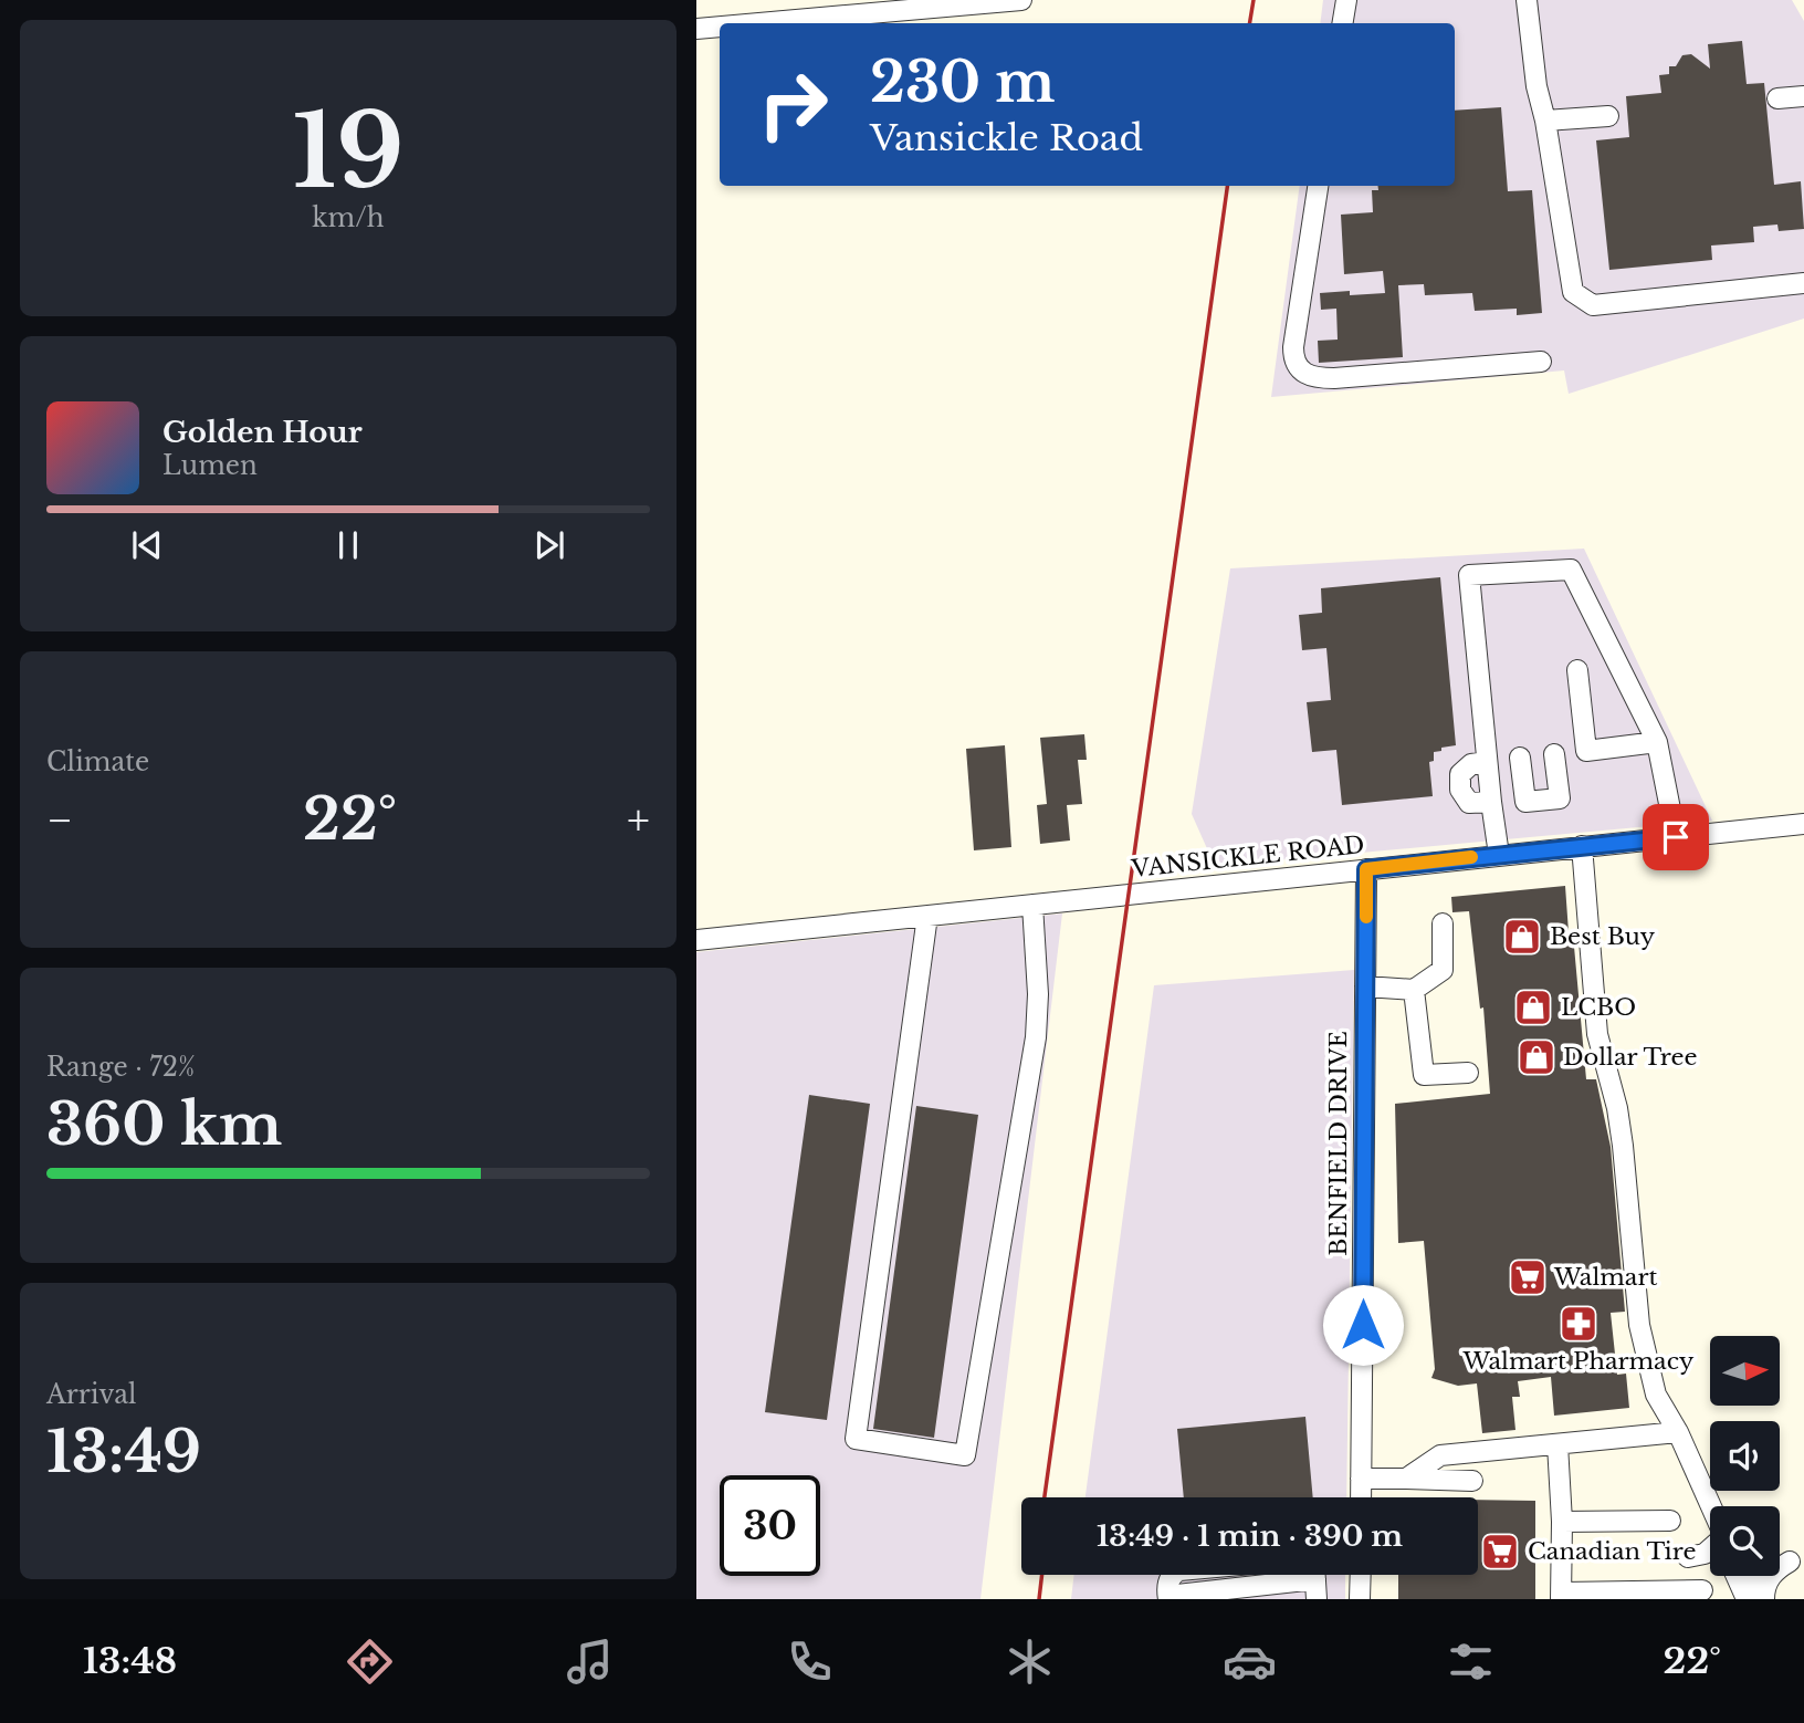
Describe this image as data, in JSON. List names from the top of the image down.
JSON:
{
  "streets": {
    "street": ["VANSICKLE ROAD", "BENFIELD DRIVE"]
  },
  "crossings": [
    ["VANSICKLE ROAD", "BENFIELD DRIVE"]
  ],
  "places": {
    "shop": ["Best Buy", "LCBO", "Dollar Tree"],
    "supermarket": ["Walmart", "Canadian Tire"],
    "pharmacy": ["Walmart Pharmacy"]
  },
  "north": "right",
  "page": {
    "tile": [
      ["19", "km/h"],
      "Climate",
      ["Range · 72%", "360 km"],
      ["Arrival", "13:49"]
    ],
    "turn": ["230 m", "Vansickle Road"],
    "song": ["Golden Hour", "Lumen"],
    "heat": ["−", "22°", "+"],
    "limit": "30",
    "trip": "13:49 · 1 min · 390 m",
    "tabs": ["13:48", "22°"]
  }
}
